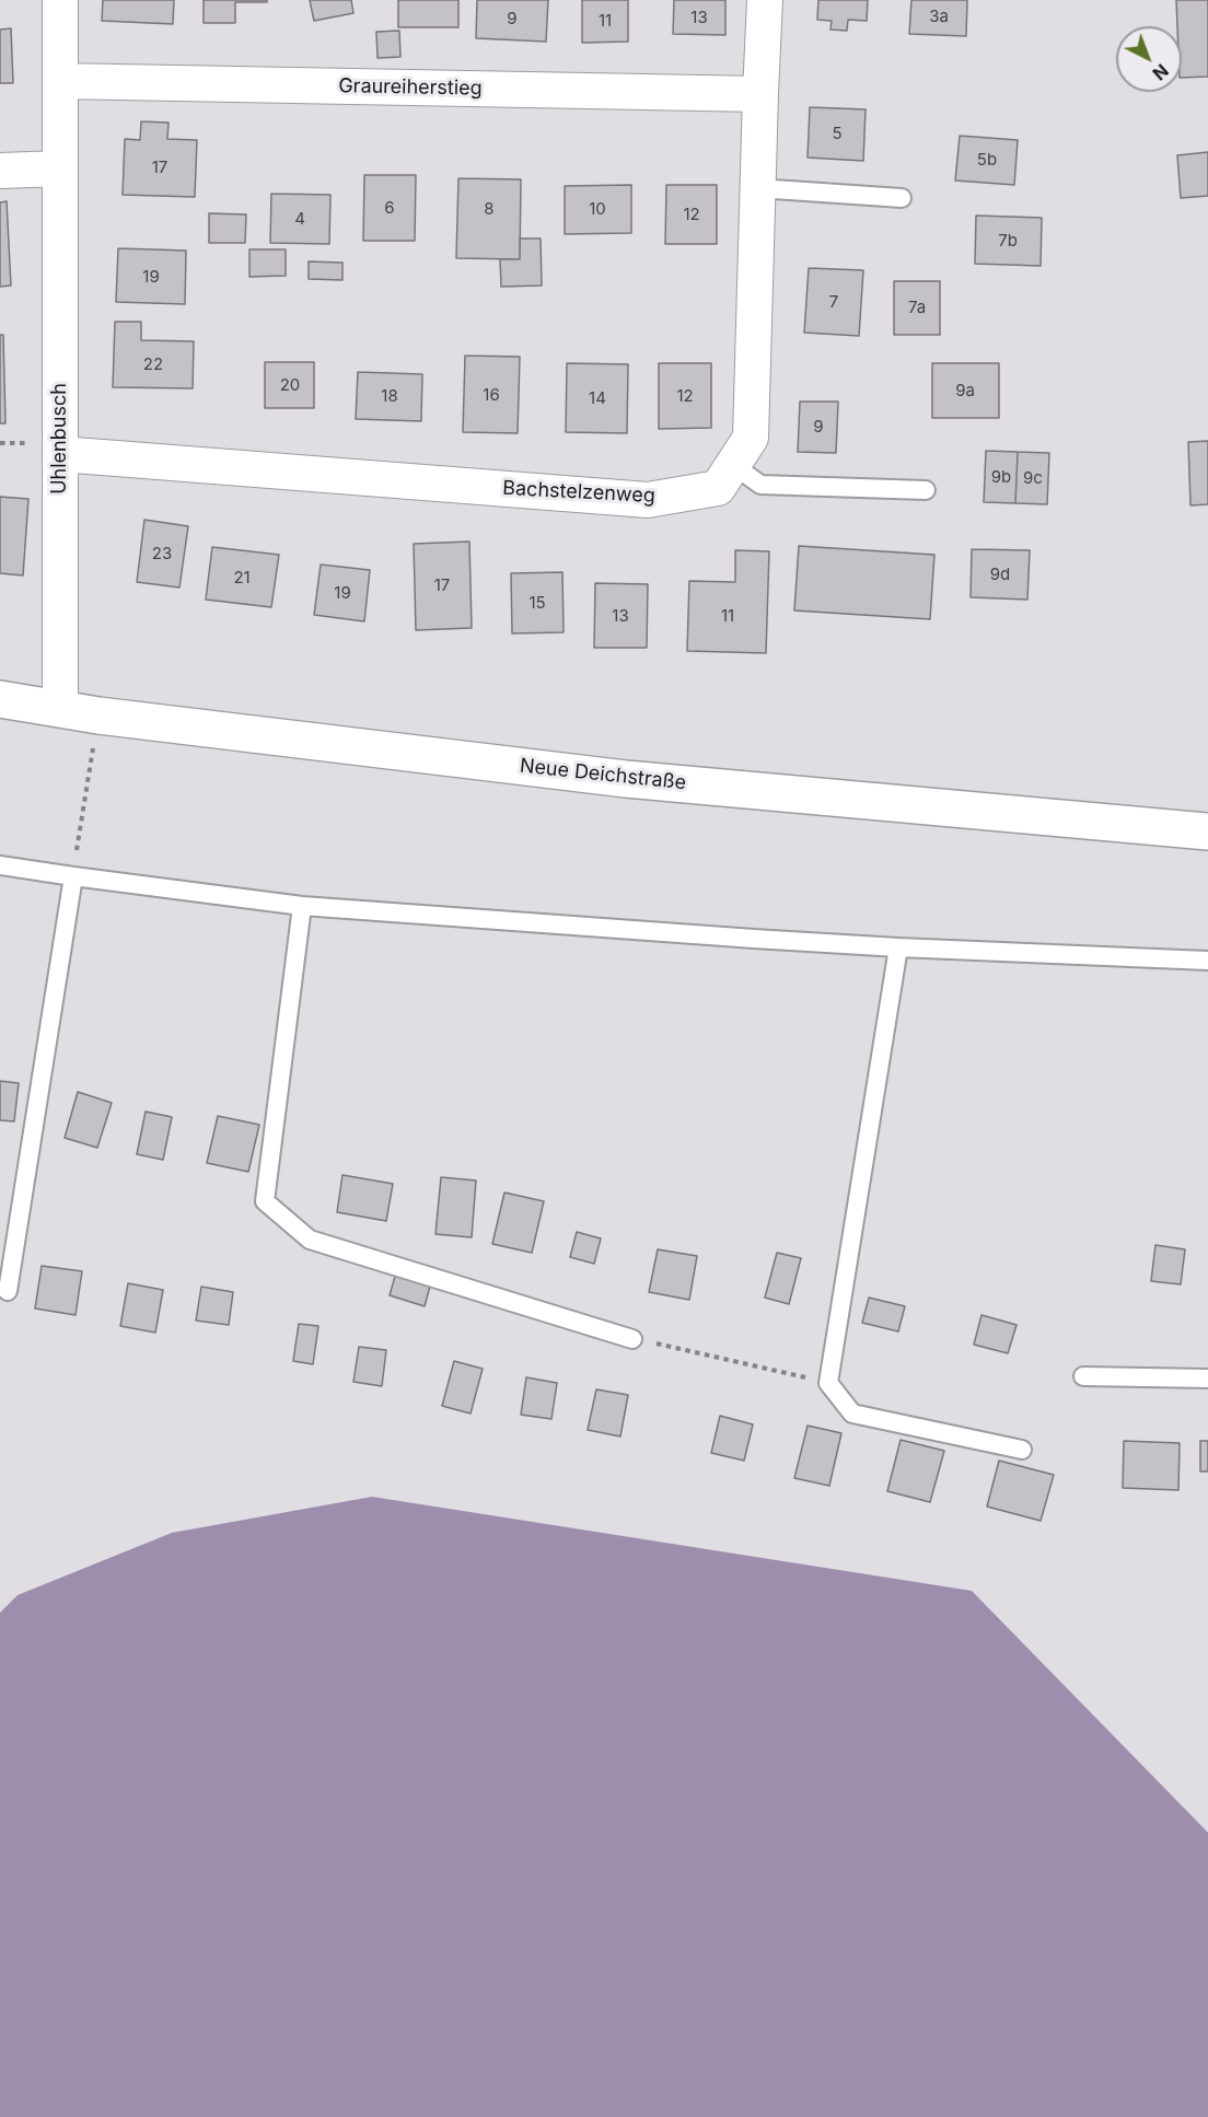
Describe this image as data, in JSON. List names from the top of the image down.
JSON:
{
  "streets": {
    "street": [
      "Graureiherstieg",
      "Uhlenbusch",
      "Bachstelzenweg",
      "Neue Deichstraße"
    ]
  },
  "crossings": [
    ["Graureiherstieg", "Uhlenbusch"],
    ["Graureiherstieg", "Bachstelzenweg"],
    ["Uhlenbusch", "Bachstelzenweg"],
    ["Uhlenbusch", "Neue Deichstraße"]
  ],
  "house_numbers": [
    "3a",
    "13",
    "9",
    "11",
    "5",
    "5b",
    "17",
    "6",
    "8",
    "10",
    "12",
    "4",
    "7b",
    "19",
    "7",
    "7a",
    "22",
    "20",
    "9a",
    "16",
    "18",
    "12",
    "14",
    "9",
    "9b",
    "9c",
    "23",
    "9d",
    "21",
    "17",
    "19",
    "15",
    "13",
    "11"
  ],
  "north": "bottom right"
}
